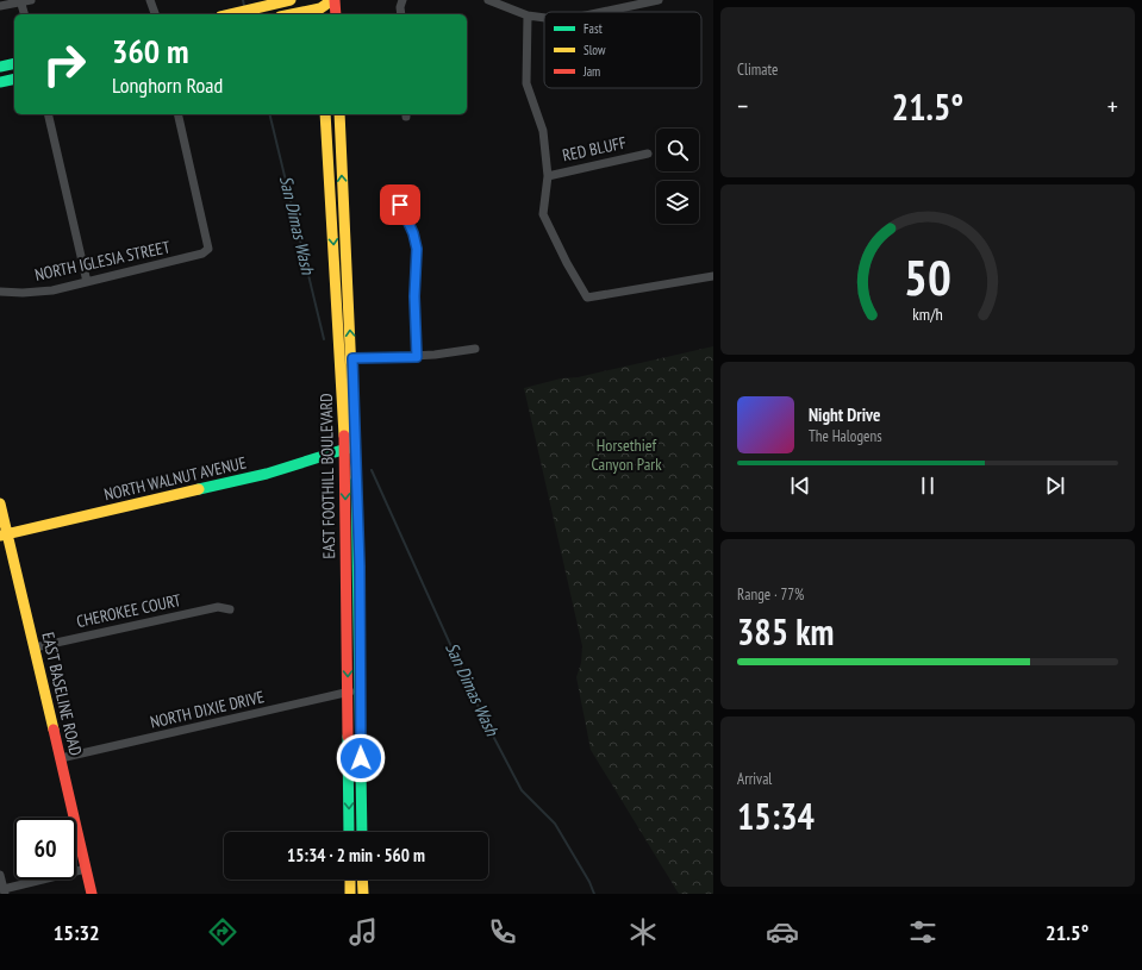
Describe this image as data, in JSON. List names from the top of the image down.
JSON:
{
  "streets": {
    "main road": ["EAST FOOTHILL BOULEVARD", "NORTH WALNUT AVENUE", "EAST BASELINE ROAD"],
    "street": [
      "RED BLUFF",
      "NORTH IGLESIA STREET",
      "CHEROKEE COURT",
      "NORTH DIXIE DRIVE"
    ]
  },
  "crossings": [
    ["EAST FOOTHILL BOULEVARD", "NORTH WALNUT AVENUE"],
    ["EAST FOOTHILL BOULEVARD", "NORTH DIXIE DRIVE"],
    ["NORTH WALNUT AVENUE", "EAST BASELINE ROAD"],
    ["CHEROKEE COURT", "EAST BASELINE ROAD"],
    ["EAST BASELINE ROAD", "NORTH DIXIE DRIVE"]
  ],
  "water": ["San Dimas Wash"],
  "parks": ["Horsethief Canyon Park"],
  "legend": ["Fast", "Slow", "Jam"],
  "page": {
    "tile": [
      "Climate",
      ["Range · 77%", "385 km"],
      ["Arrival", "15:34"]
    ],
    "turn": ["360 m", "Longhorn Road"],
    "heat": ["−", "21.5°", "+"],
    "song": ["Night Drive", "The Halogens"],
    "limit": "60",
    "trip": "15:34 · 2 min · 560 m",
    "tabs": ["15:32", "21.5°"],
    "gauge": ["50", "km/h"]
  }
}
